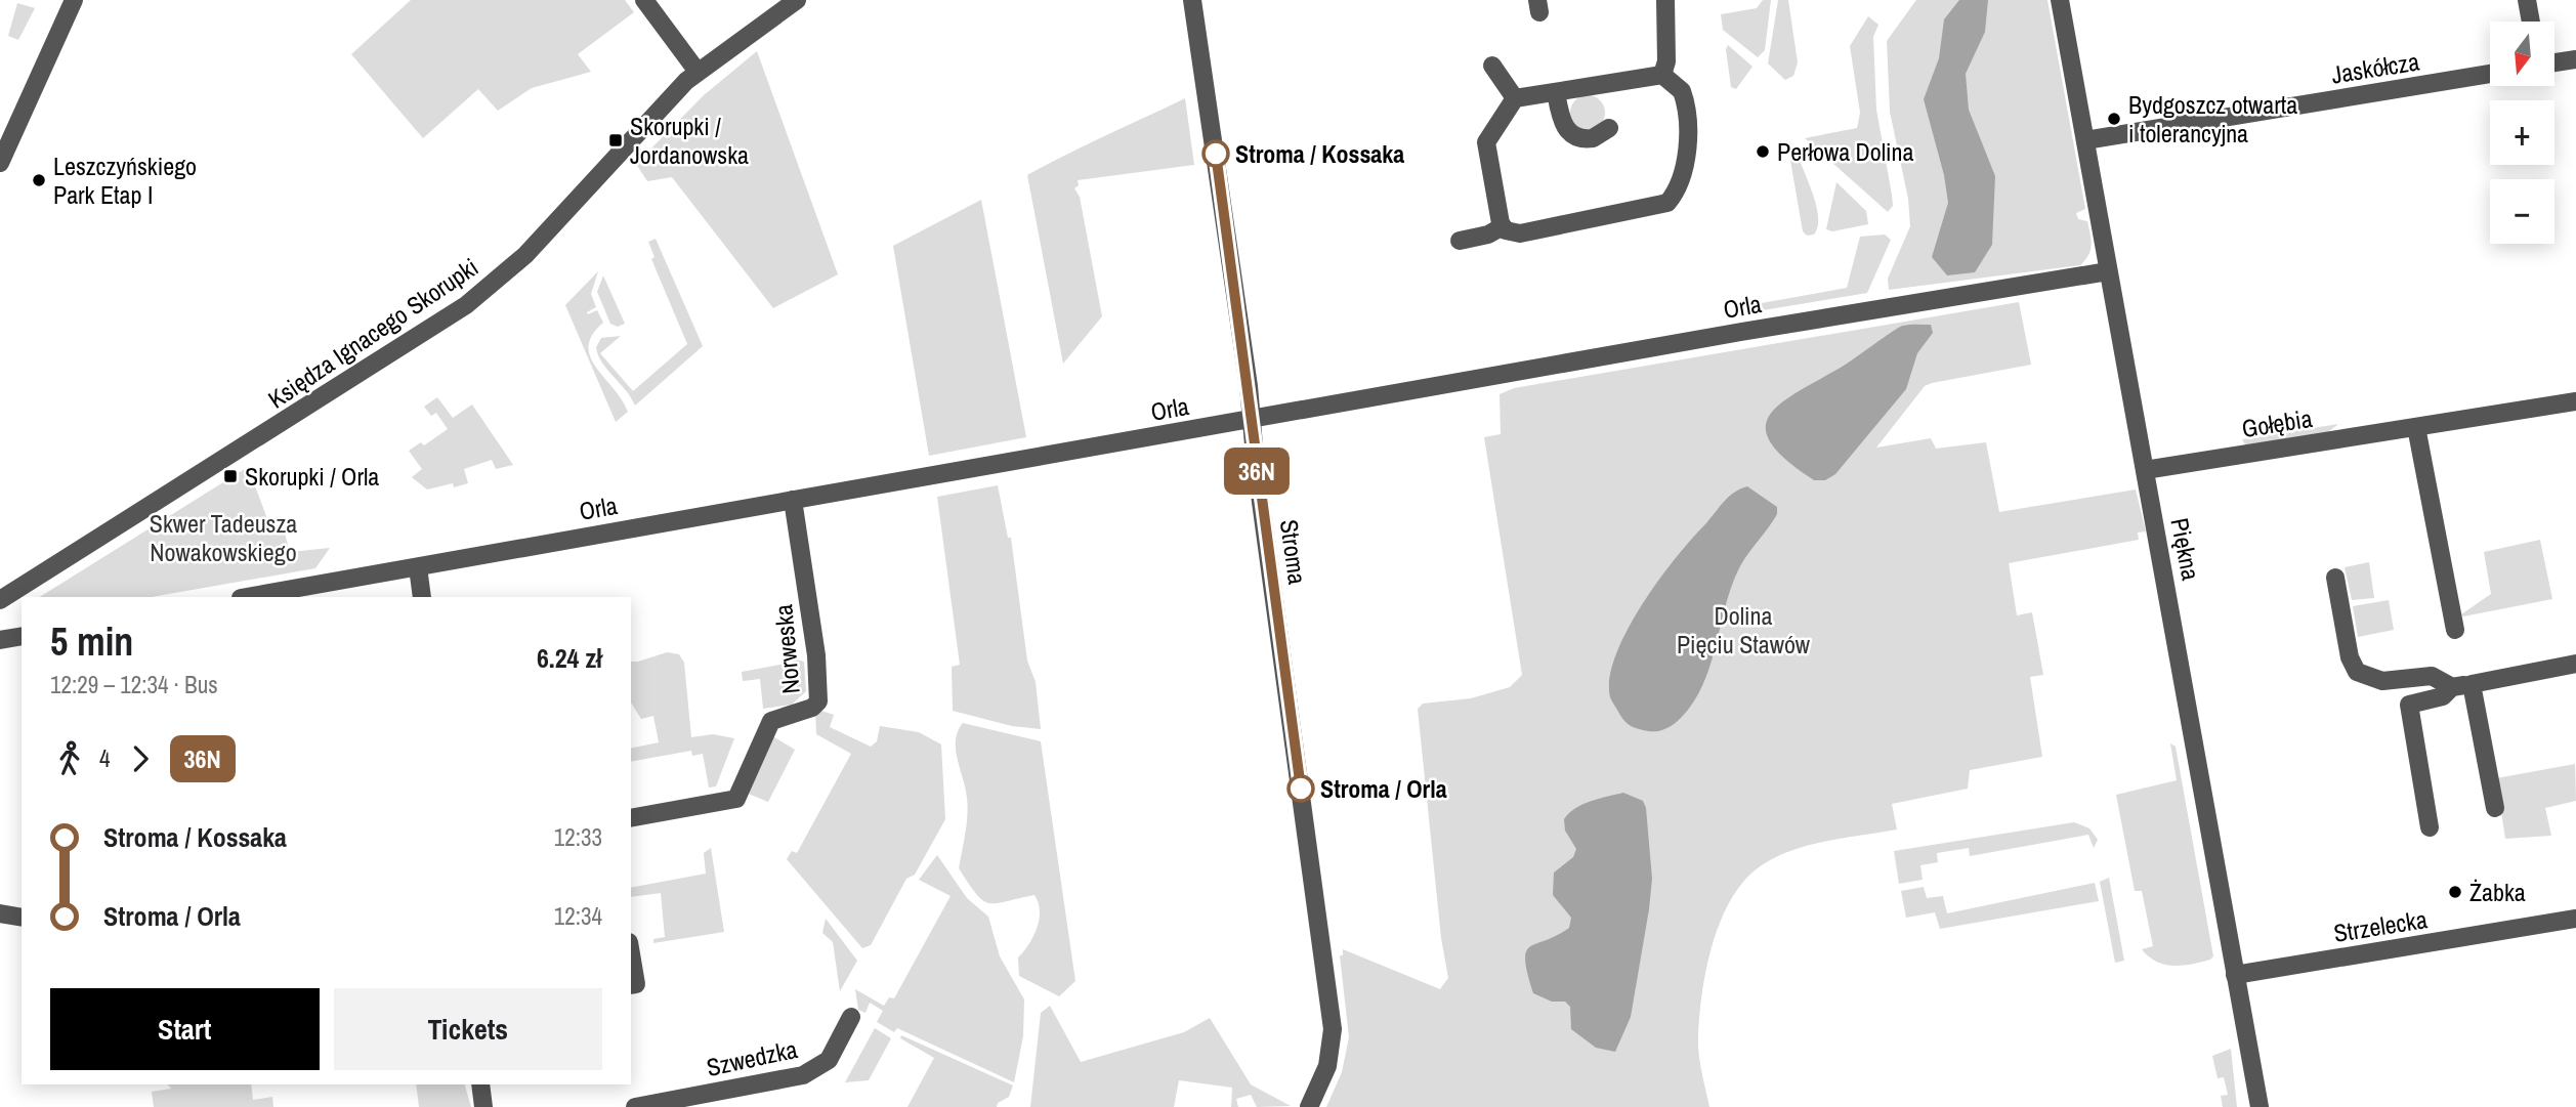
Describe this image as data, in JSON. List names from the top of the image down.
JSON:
{
  "streets": {
    "street": [
      "Jaskółcza",
      "Orla",
      "Księdza Ignacego Skorupki",
      "Gołębia",
      "Piękna",
      "Stroma",
      "Norweska",
      "Strzelecka",
      "Szwedzka"
    ]
  },
  "crossings": [
    ["Jaskółcza", "Piękna"],
    ["Orla", "Piękna"],
    ["Orla", "Stroma"],
    ["Orla", "Norweska"],
    ["Gołębia", "Piękna"],
    ["Piękna", "Strzelecka"]
  ],
  "parks": ["Skwer Tadeusza Nowakowskiego", "Dolina Pięciu Stawów"],
  "places": {
    "other": [
      "Bydgoszcz otwarta i tolerancyjna",
      "Perłowa Dolina",
      "Stroma / Kossaka",
      "Leszczyńskiego Park Etap I",
      "Stroma / Orla",
      "Żabka"
    ],
    "transit": ["Skorupki / Jordanowska", "Skorupki / Orla"]
  },
  "lines": ["bus line 36N"],
  "north": "bottom",
  "page": {
    "on_map": "36N",
    "map_buttons": ["+", "−"],
    "heading": ["5 min", "12:29 – 12:34 · Bus", "6.24 zł"],
    "legs": ["4", "36N"],
    "list": [
      {
        "name": "Stroma / Kossaka",
        "value": "12:33"
      },
      {
        "name": "Stroma / Orla",
        "value": "12:34"
      }
    ],
    "buttons": ["Start", "Tickets"]
  }
}
